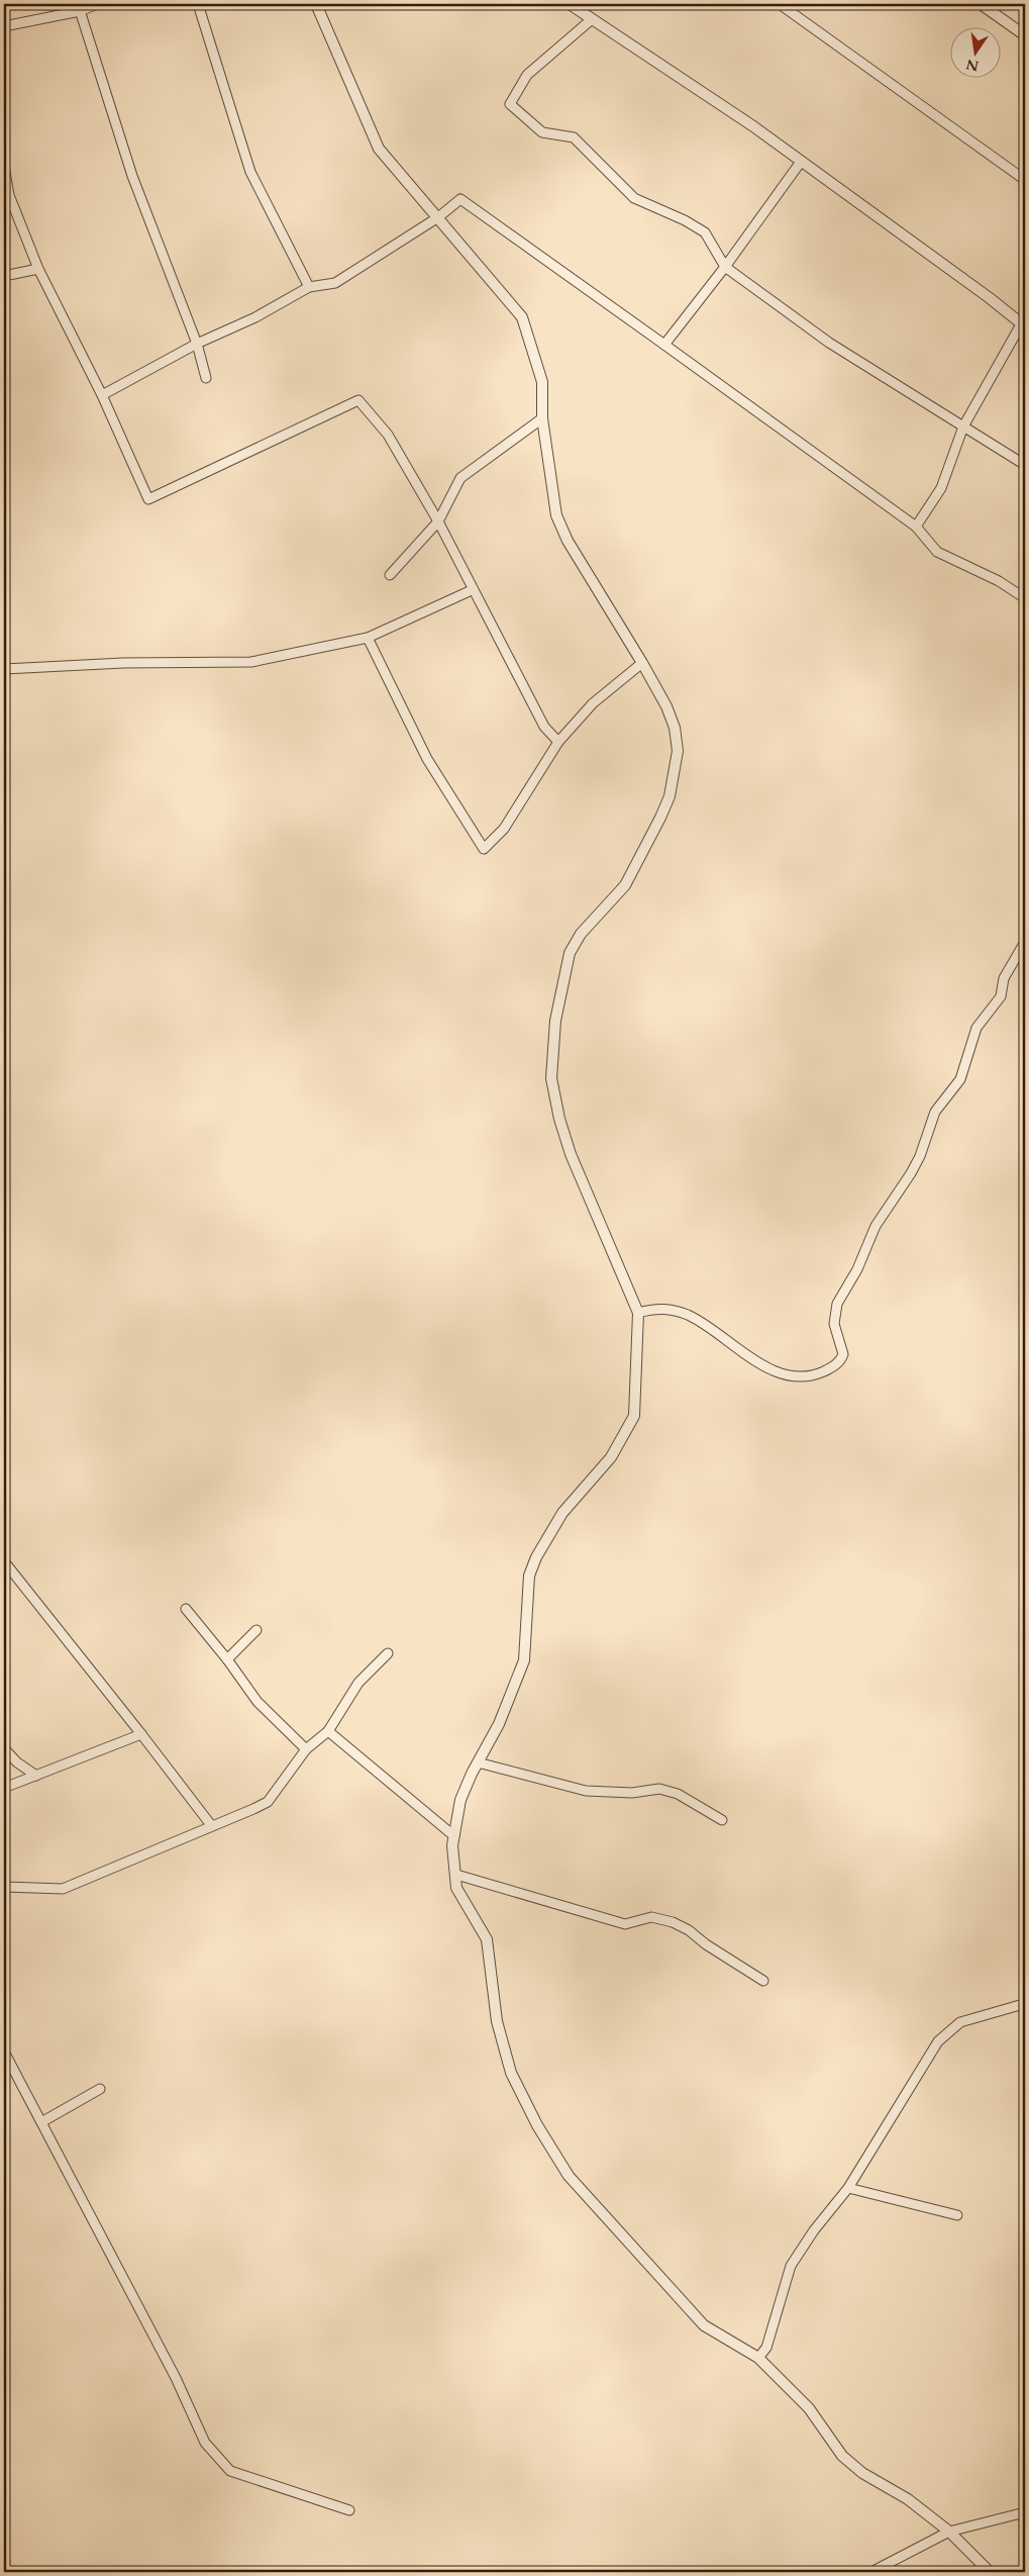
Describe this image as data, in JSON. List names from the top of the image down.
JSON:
{
  "north": "bottom"
}
